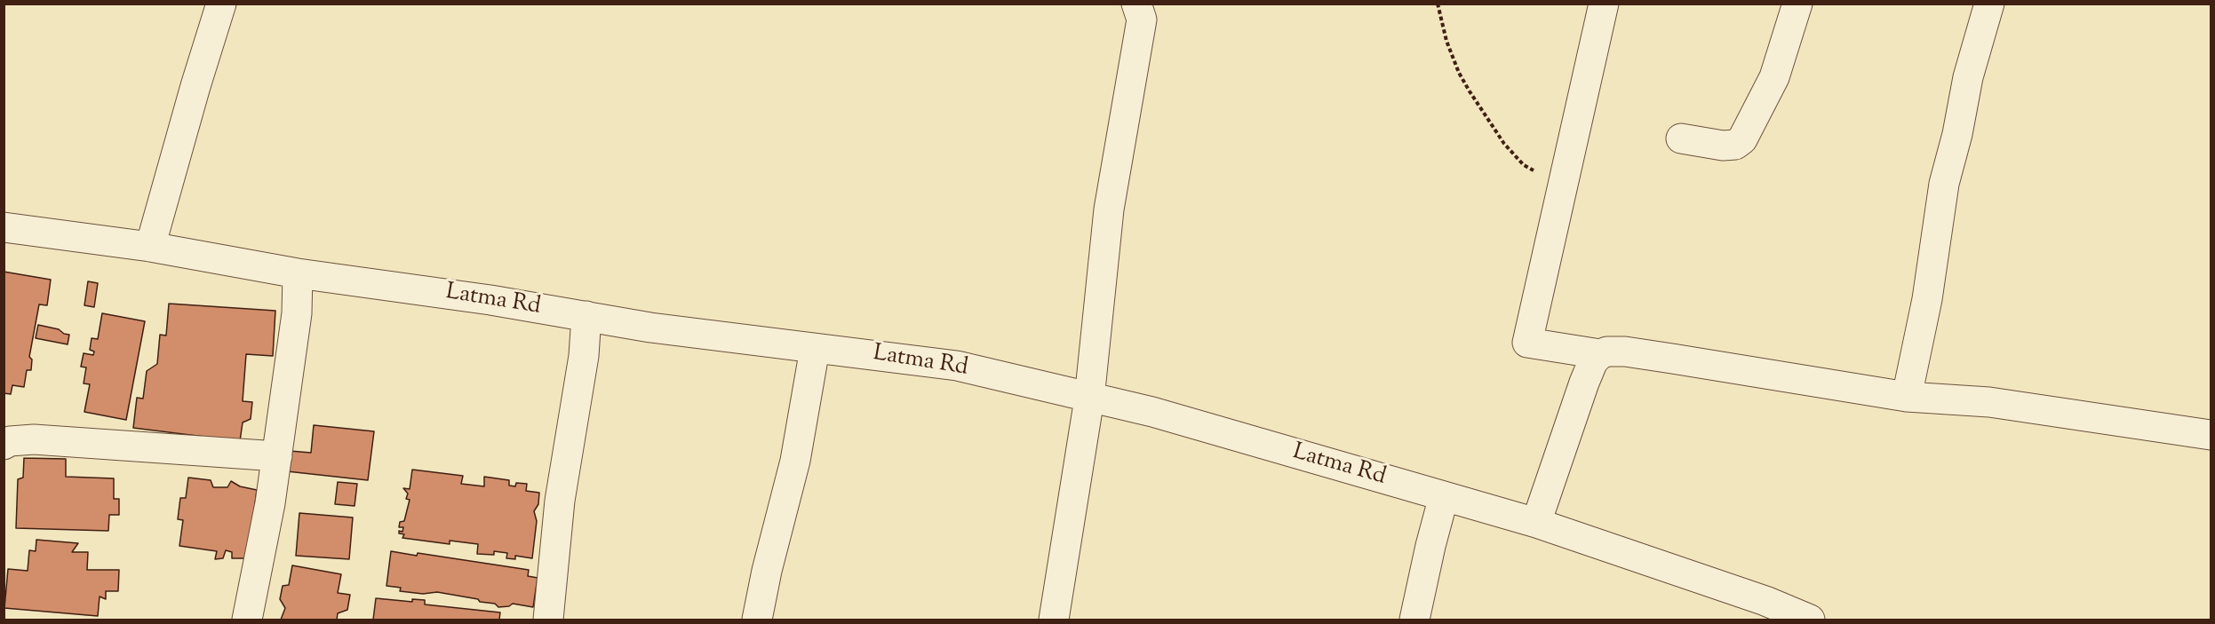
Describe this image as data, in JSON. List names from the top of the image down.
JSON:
{
  "streets": {
    "street": ["Latma Rd"]
  }
}
